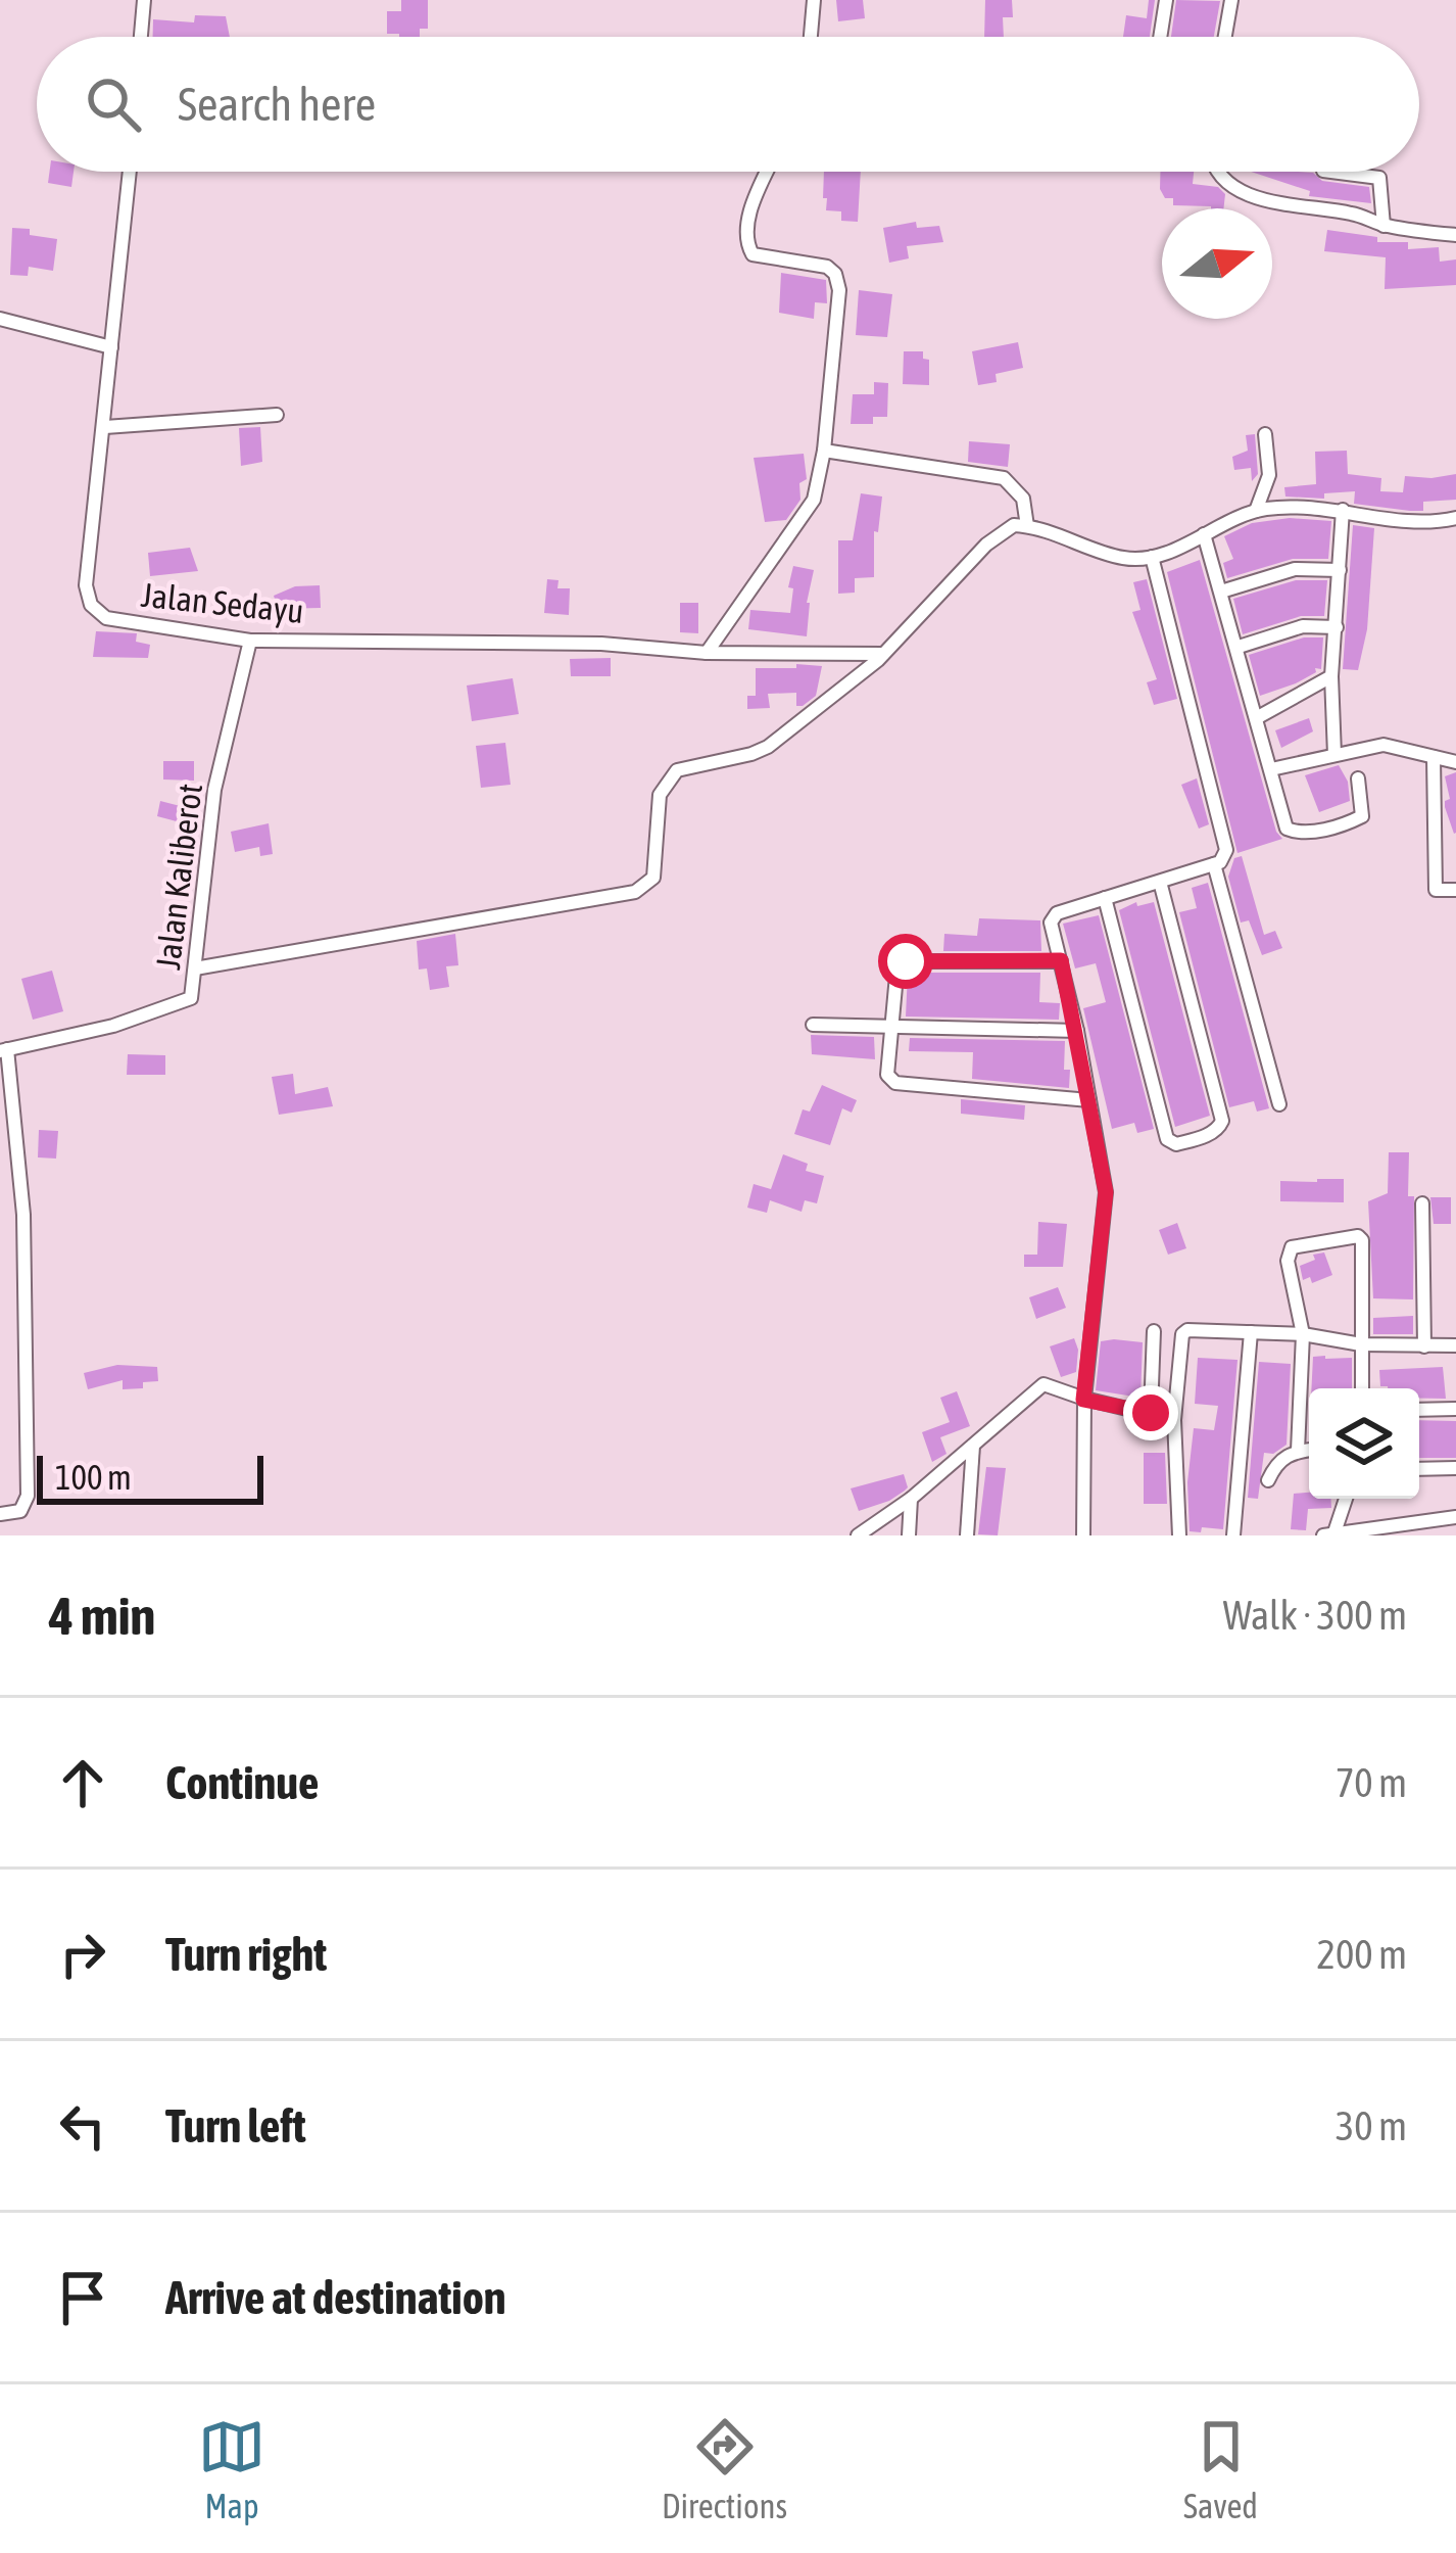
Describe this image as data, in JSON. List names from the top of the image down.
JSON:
{
  "streets": {
    "street": ["Jalan Sedayu", "Jalan Kaliberot"]
  },
  "crossings": [
    ["Jalan Sedayu", "Jalan Kaliberot"]
  ],
  "scale_bar": "100 m",
  "north": "right",
  "page": {
    "search": "Search here",
    "scale": "100 m",
    "heading": ["4 min", "Walk · 300 m"],
    "list": [
      ["Continue", "70 m"],
      ["Turn right", "200 m"],
      ["Turn left", "30 m"],
      "Arrive at destination"
    ],
    "nav": ["Map", "Directions", "Saved"]
  }
}
